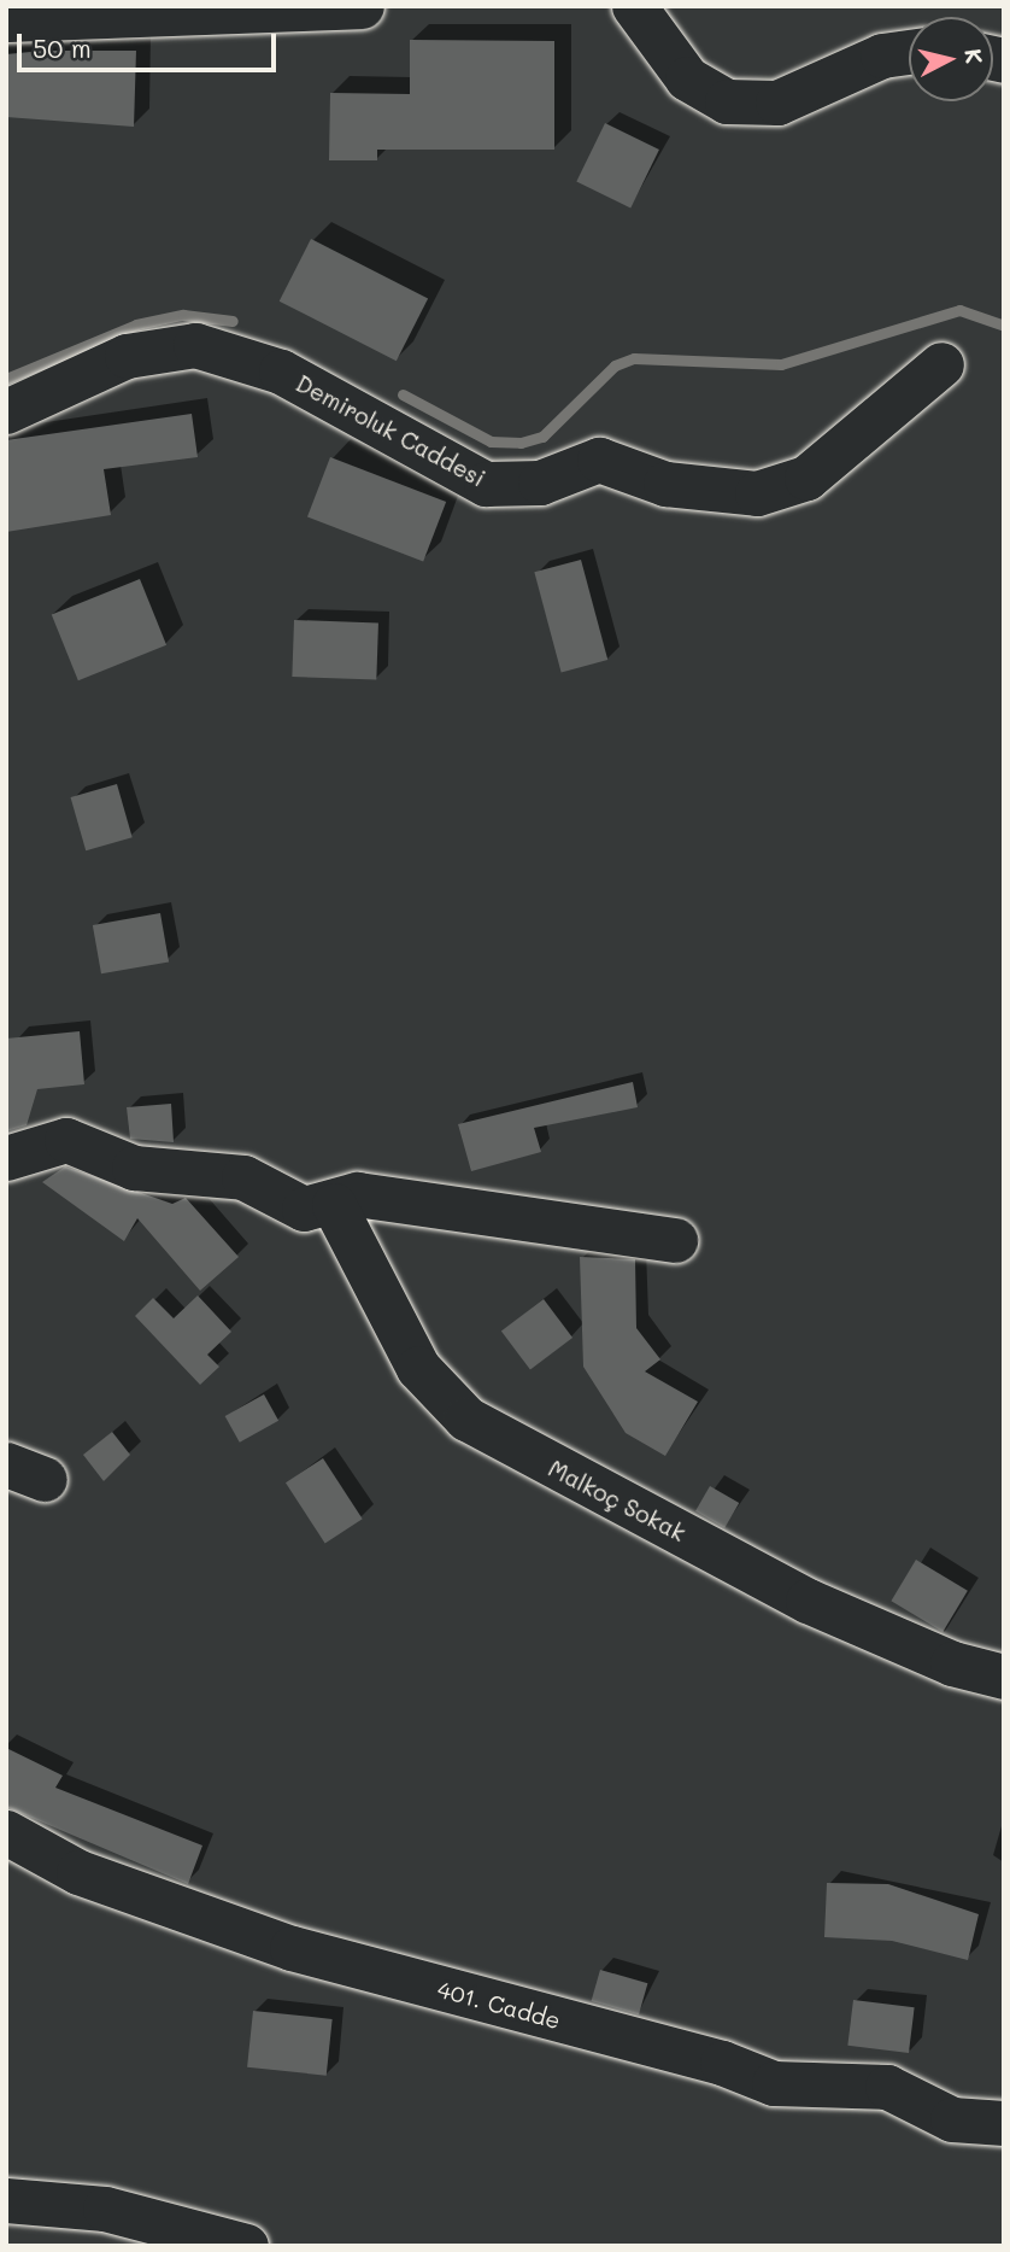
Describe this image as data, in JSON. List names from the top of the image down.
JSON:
{
  "streets": {
    "street": ["Demiroluk Caddesi", "Malkoç Sokak", "401. Cadde"]
  },
  "scale_bar": "50 m",
  "north": "right"
}
